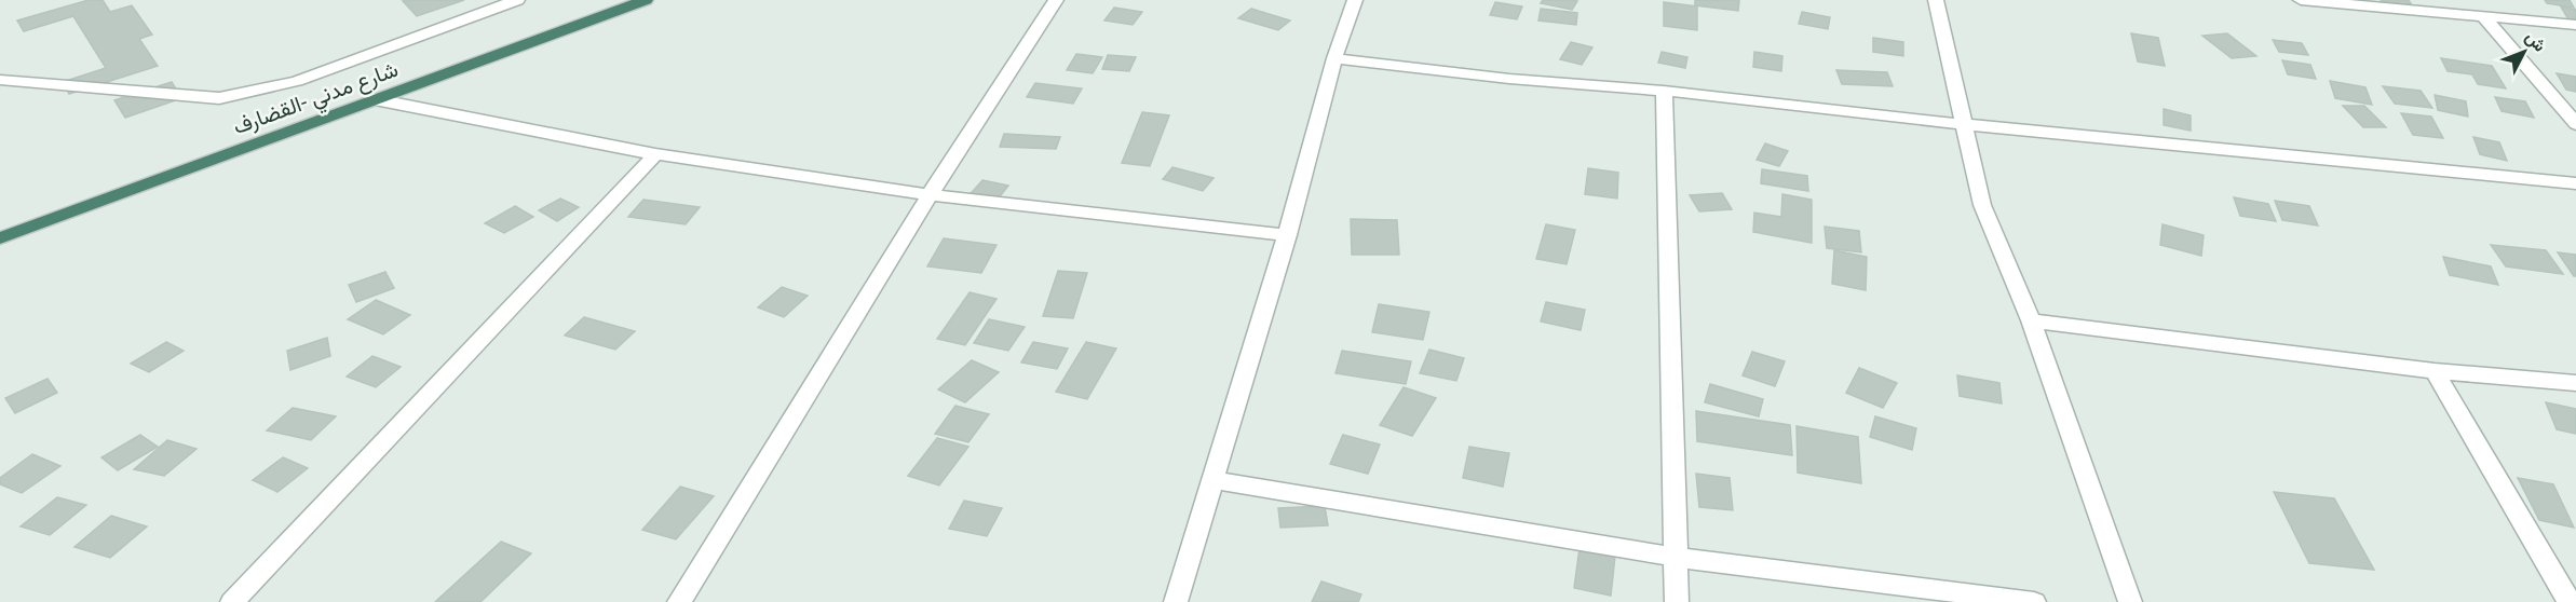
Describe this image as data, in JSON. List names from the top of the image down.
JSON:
{
  "streets": {
    "highway": ["شارع مدني -القضارف"]
  },
  "north": "top right"
}
